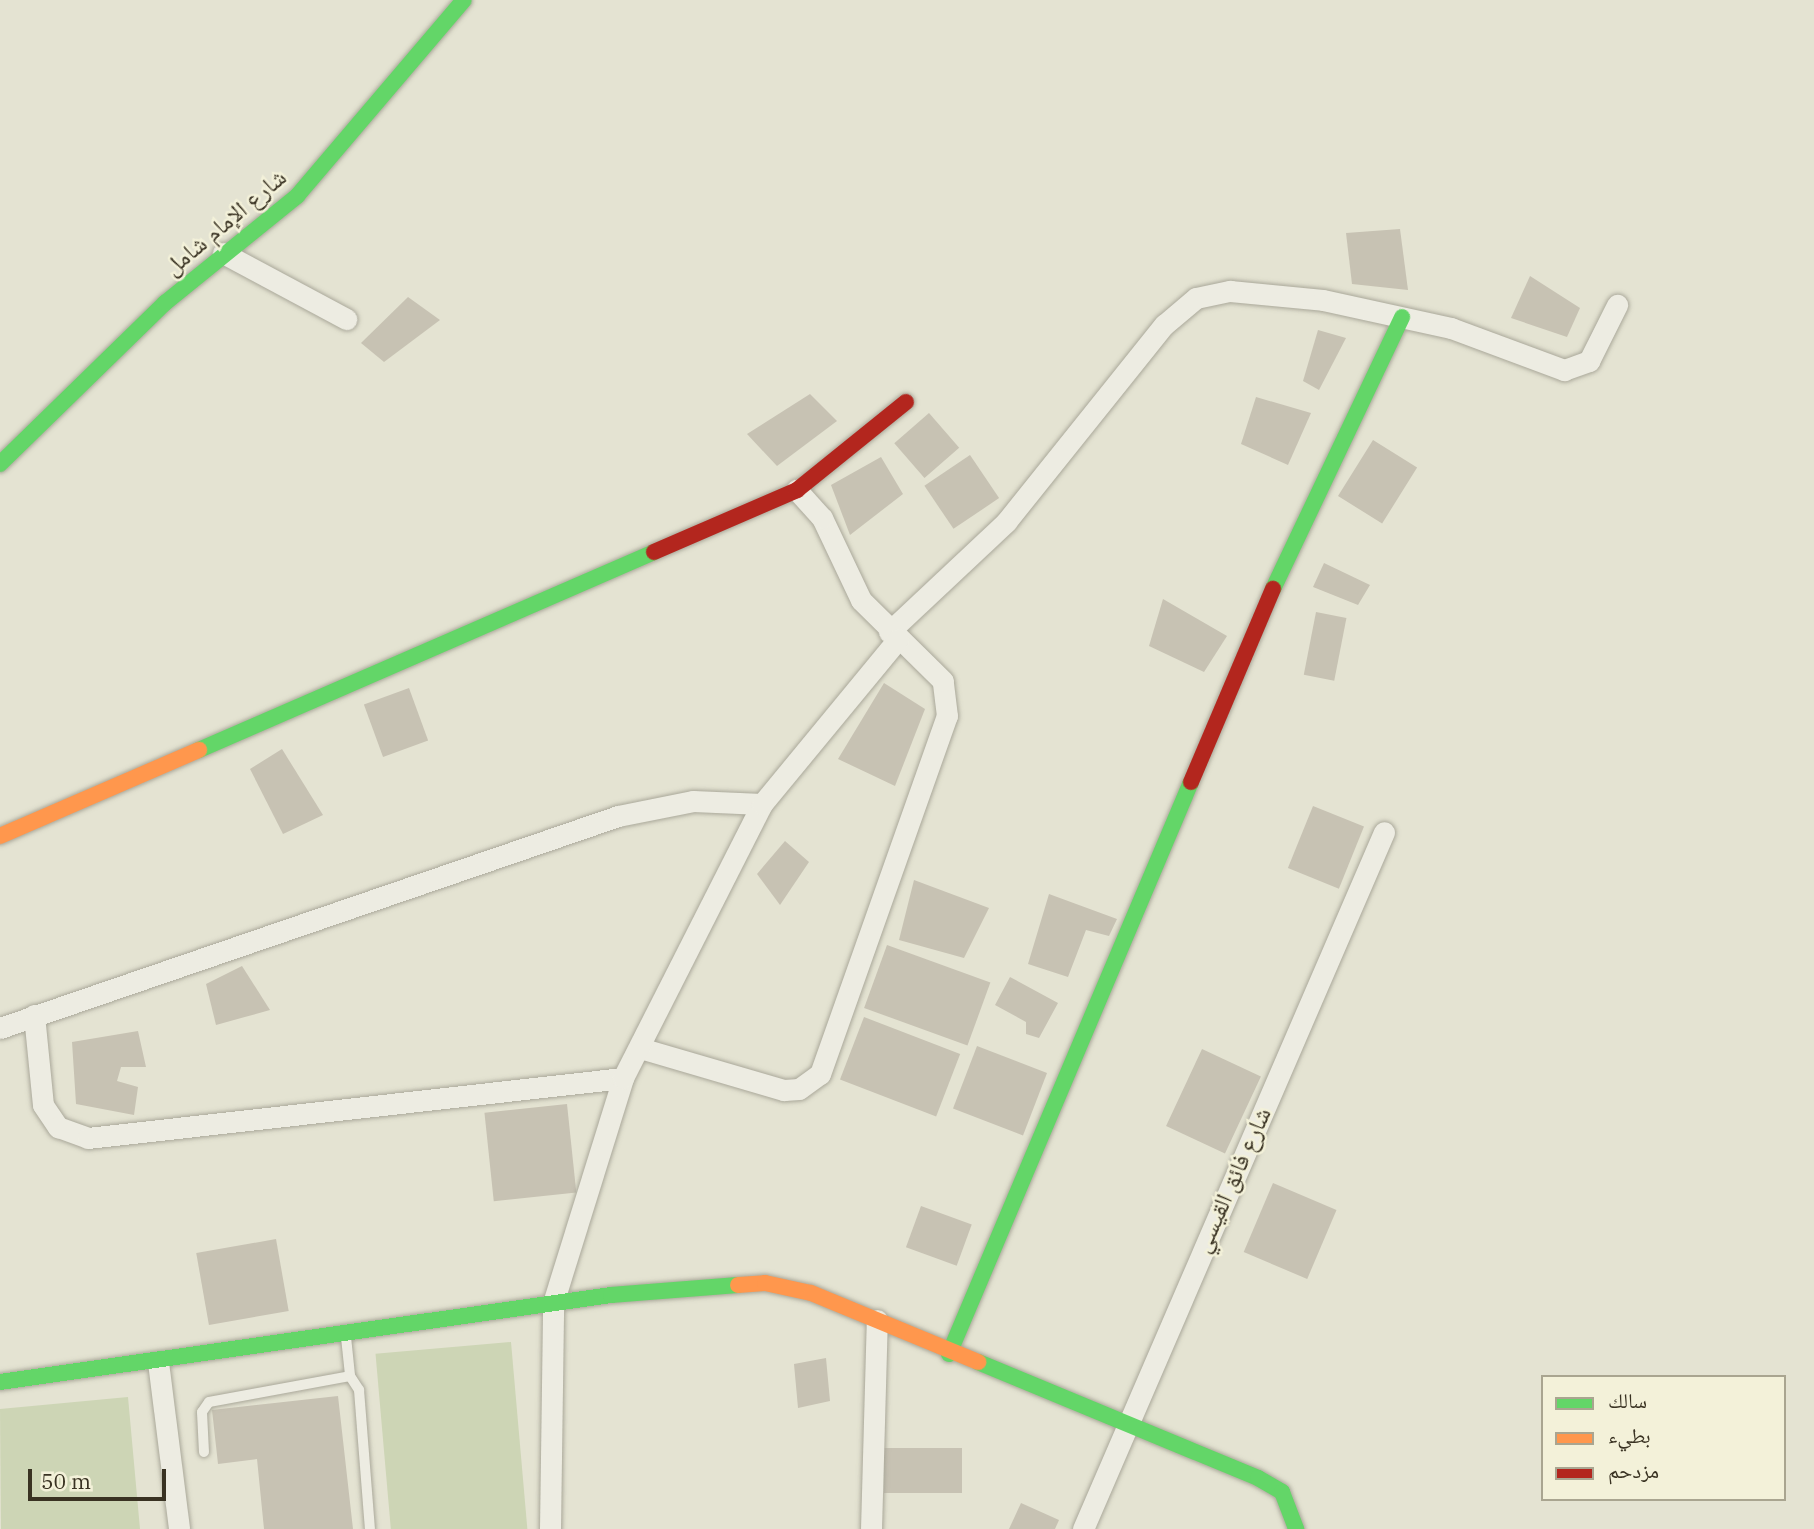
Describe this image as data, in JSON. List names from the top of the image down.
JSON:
{
  "streets": {
    "street": ["شارع الإمام شامل", "شارع فائق القيسي"]
  },
  "legend": ["سالك", "بطيء", "مزدحم"],
  "scale_bar": "50 m"
}
